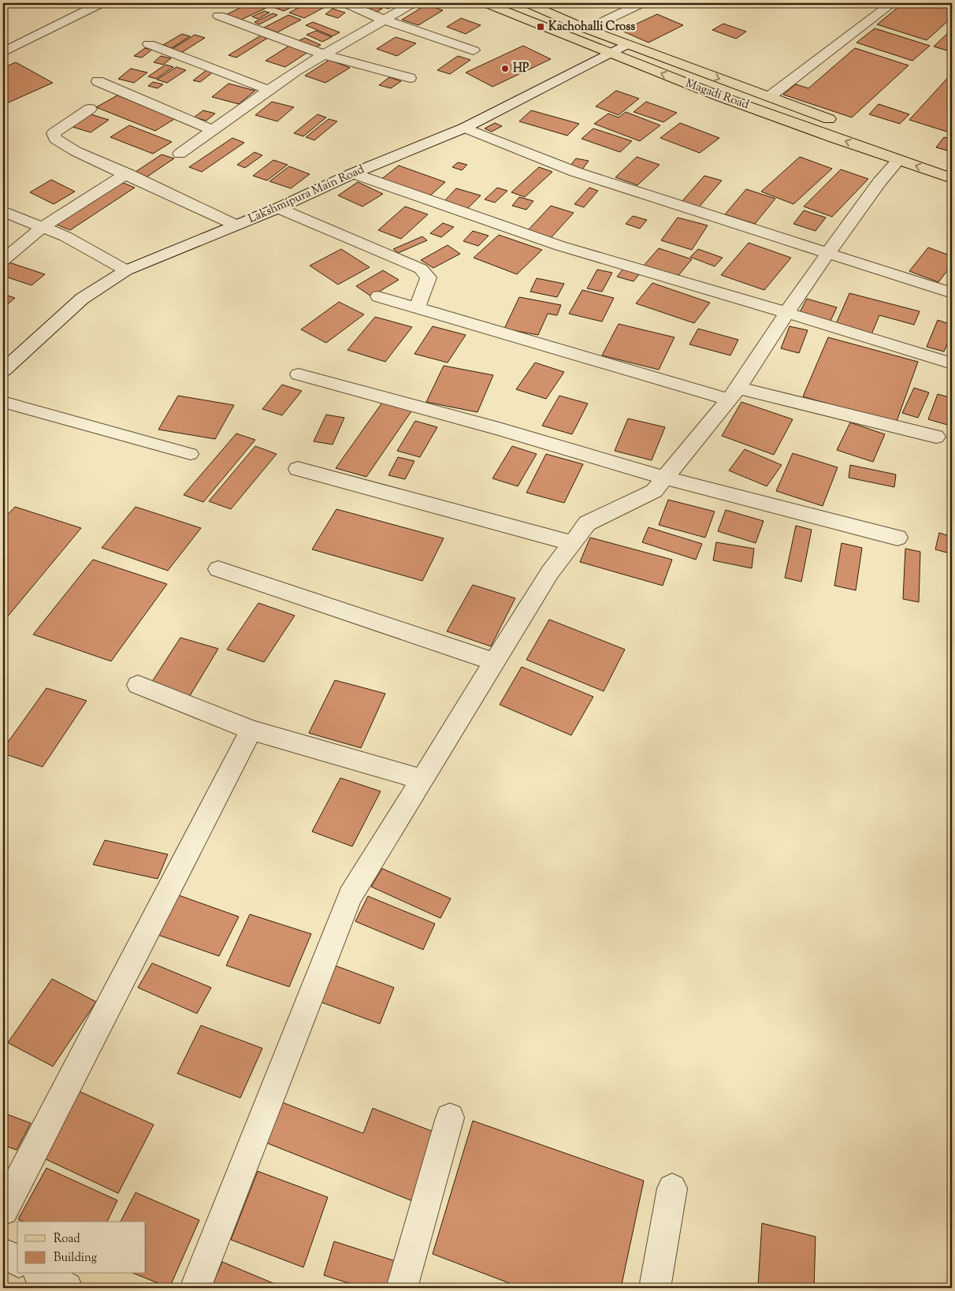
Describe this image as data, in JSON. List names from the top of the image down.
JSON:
{
  "streets": {
    "main road": ["Magadi Road"],
    "street": ["Lakshmipura Main Road"]
  },
  "crossings": [
    ["Magadi Road", "Lakshmipura Main Road"]
  ],
  "places": {
    "transit": ["Kachohalli Cross"],
    "other": ["HP"]
  },
  "legend": ["Road", "Building"]
}
